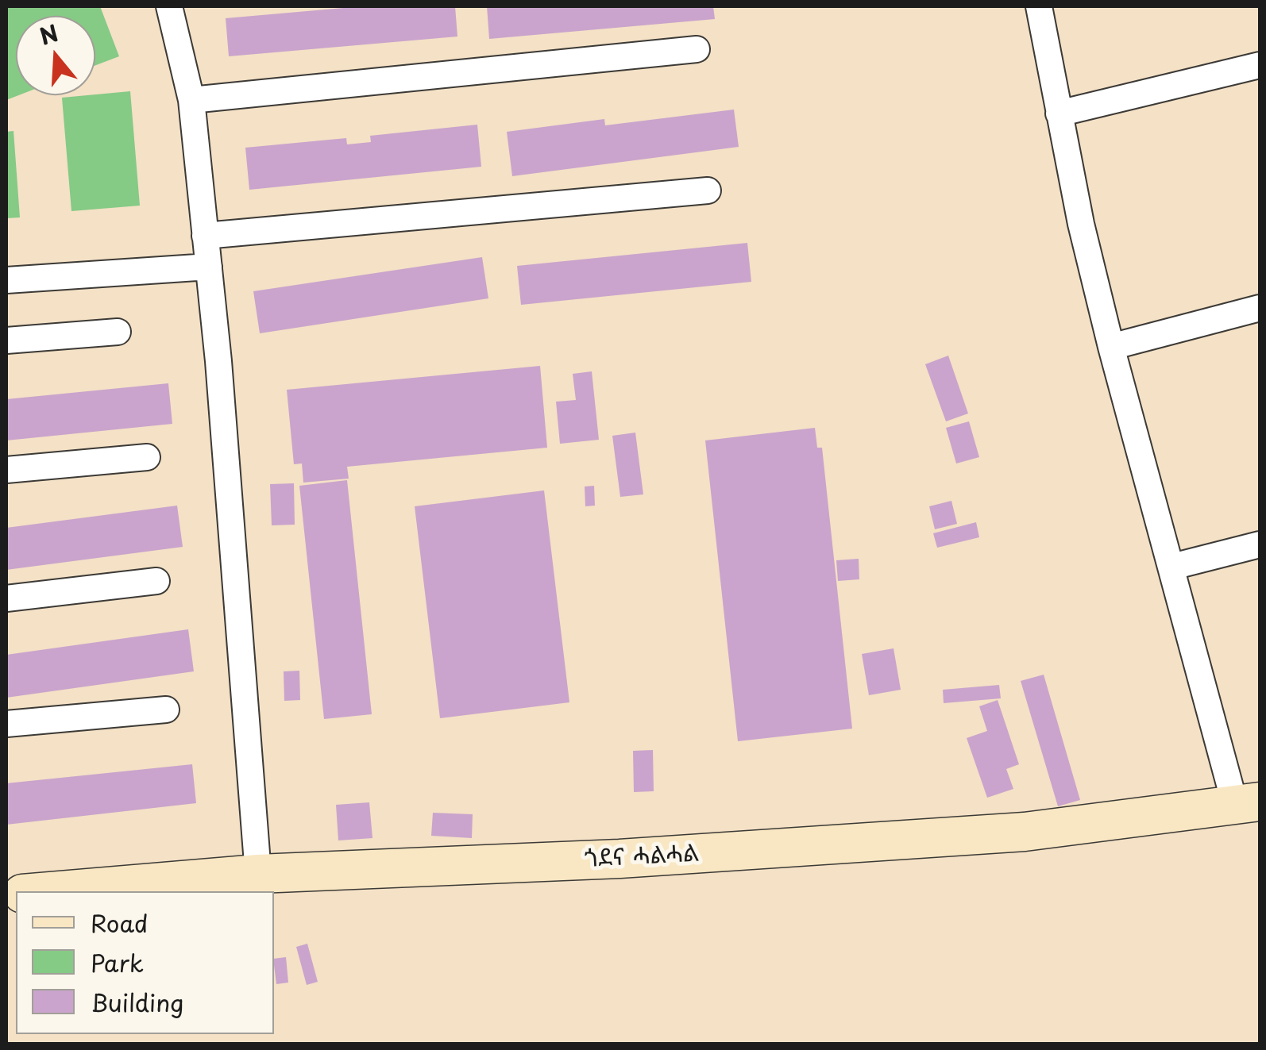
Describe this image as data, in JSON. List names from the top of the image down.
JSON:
{
  "streets": {
    "street": ["ጎደና ሓልሓል"]
  },
  "legend": ["Road", "Park", "Building"],
  "north": "top"
}
